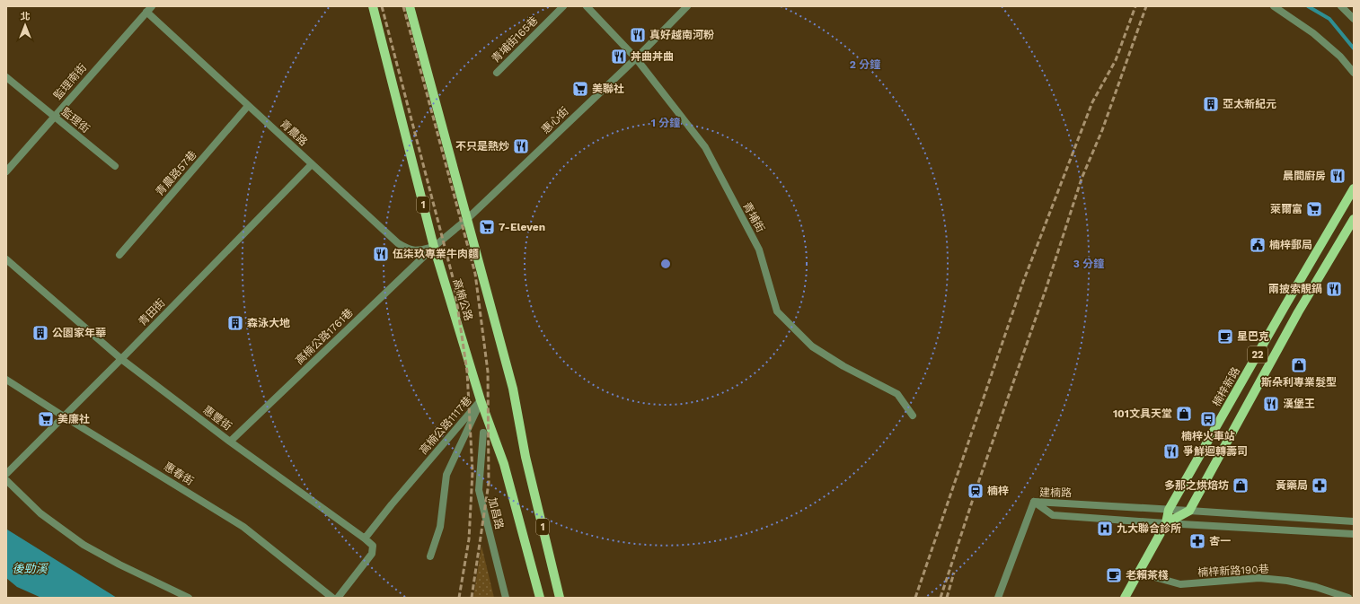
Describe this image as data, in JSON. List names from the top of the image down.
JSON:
{
  "streets": {
    "main road": [
      "1",
      "高楠公路",
      "22",
      "楠梓新路"
    ],
    "street": [
      "青埔街165巷",
      "監理南街",
      "監理街",
      "惠心街",
      "青農路",
      "青農路57巷",
      "青埔街",
      "青田街",
      "高楠公路1761巷",
      "惠豐街",
      "高楠公路1117巷",
      "惠春街",
      "建楠路",
      "加昌路",
      "楠梓新路190巷"
    ]
  },
  "crossings": [
    ["監理南街", "監理街"],
    ["監理南街", "青農路"],
    ["惠心街", "青農路"],
    ["惠心街", "1"],
    ["惠心街", "青埔街"],
    ["惠心街", "高楠公路"],
    ["惠心街", "高楠公路1761巷"],
    ["青農路", "青農路57巷"],
    ["青農路", "高楠公路"],
    ["青農路", "青田街"],
    ["青農路", "高楠公路1761巷"],
    ["高楠公路", "高楠公路1761巷"],
    ["高楠公路", "高楠公路1117巷"],
    ["青田街", "惠豐街"],
    ["青田街", "惠春街"],
    ["高楠公路1761巷", "惠豐街"],
    ["22", "建楠路"],
    ["楠梓新路", "建楠路"],
    ["楠梓新路", "楠梓新路190巷"],
    ["惠豐街", "高楠公路1117巷"]
  ],
  "water": ["後勁溪"],
  "places": {
    "restaurant": [
      "真好越南河粉",
      "丼曲丼曲",
      "不只是熱炒",
      "晨間廚房",
      "伍柒玖專業牛肉麵",
      "兩披索靚鍋",
      "漢堡王",
      "爭鮮迴轉壽司"
    ],
    "supermarket": [
      "美聯社",
      "萊爾富",
      "7-Eleven",
      "美廉社"
    ],
    "building": ["亞太新紀元", "森泳大地", "公園家年華"],
    "public building": ["楠梓郵局"],
    "cafe": ["星巴克", "老賴茶棧"],
    "shop": ["斯朵利專業髮型", "101文具天堂", "多那之烘焙坊"],
    "bus stop": ["楠梓火車站"],
    "pharmacy": ["黃藥局", "杏一"],
    "station": ["楠梓"],
    "hospital": ["九大聯合診所"]
  },
  "north": "top",
  "rings": ["2 分鐘", "1 分鐘", "3 分鐘"]
}
